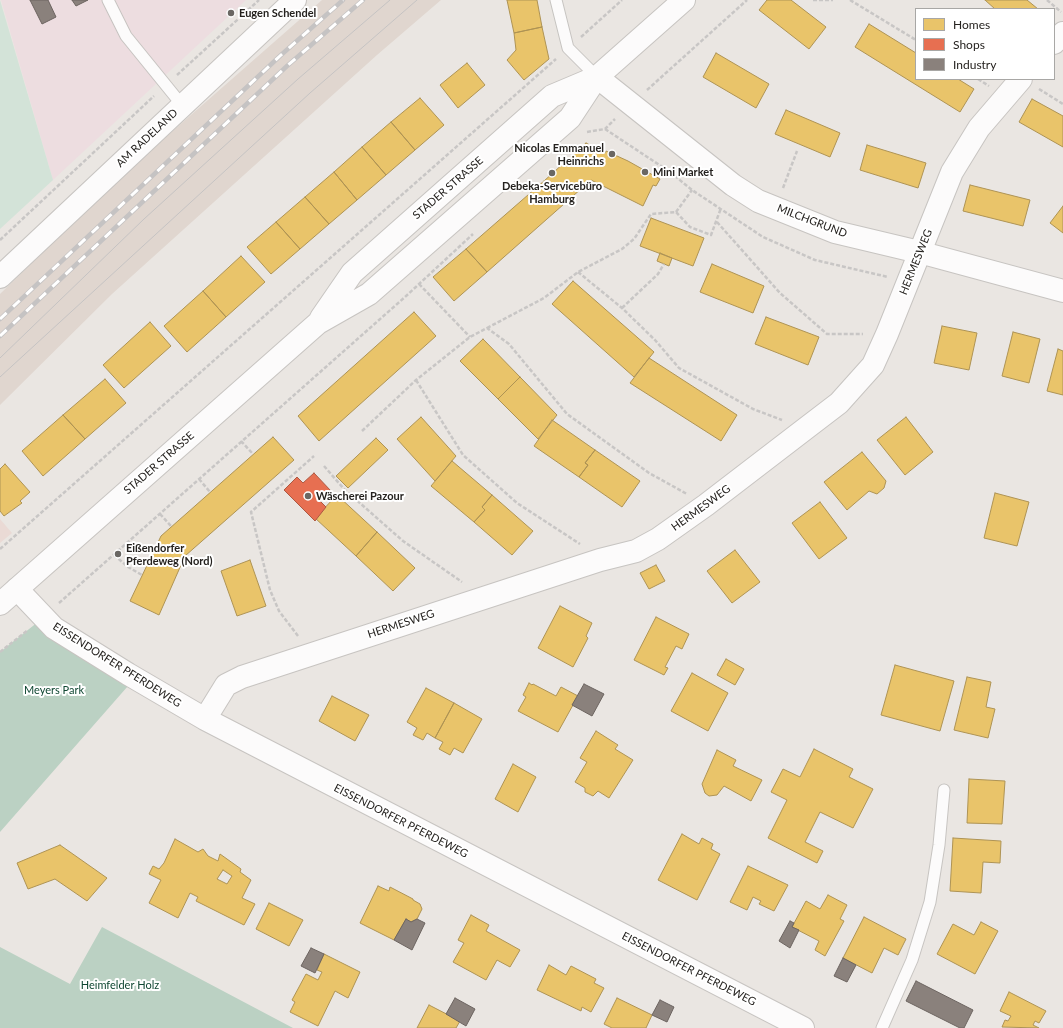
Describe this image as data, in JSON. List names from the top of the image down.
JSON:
{
  "streets": {
    "street": [
      "AM RADELAND",
      "STADER STRASSE",
      "MILCHGRUND",
      "HERMESWEG",
      "EISSENDORFER PFERDEWEG"
    ]
  },
  "crossings": [
    ["STADER STRASSE", "MILCHGRUND"],
    ["STADER STRASSE", "EISSENDORFER PFERDEWEG"],
    ["MILCHGRUND", "HERMESWEG"],
    ["HERMESWEG", "EISSENDORFER PFERDEWEG"]
  ],
  "parks": ["Meyers Park", "Heimfelder Holz"],
  "places": [
    "Eugen Schendel",
    "Nicolas Emmanuel Heinrichs",
    "Mini Market",
    "Debeka-Servicebüro Hamburg",
    "Wäscherei Pazour",
    "Eißendorfer Pferdeweg (Nord)"
  ],
  "legend": ["Homes", "Shops", "Industry"]
}
